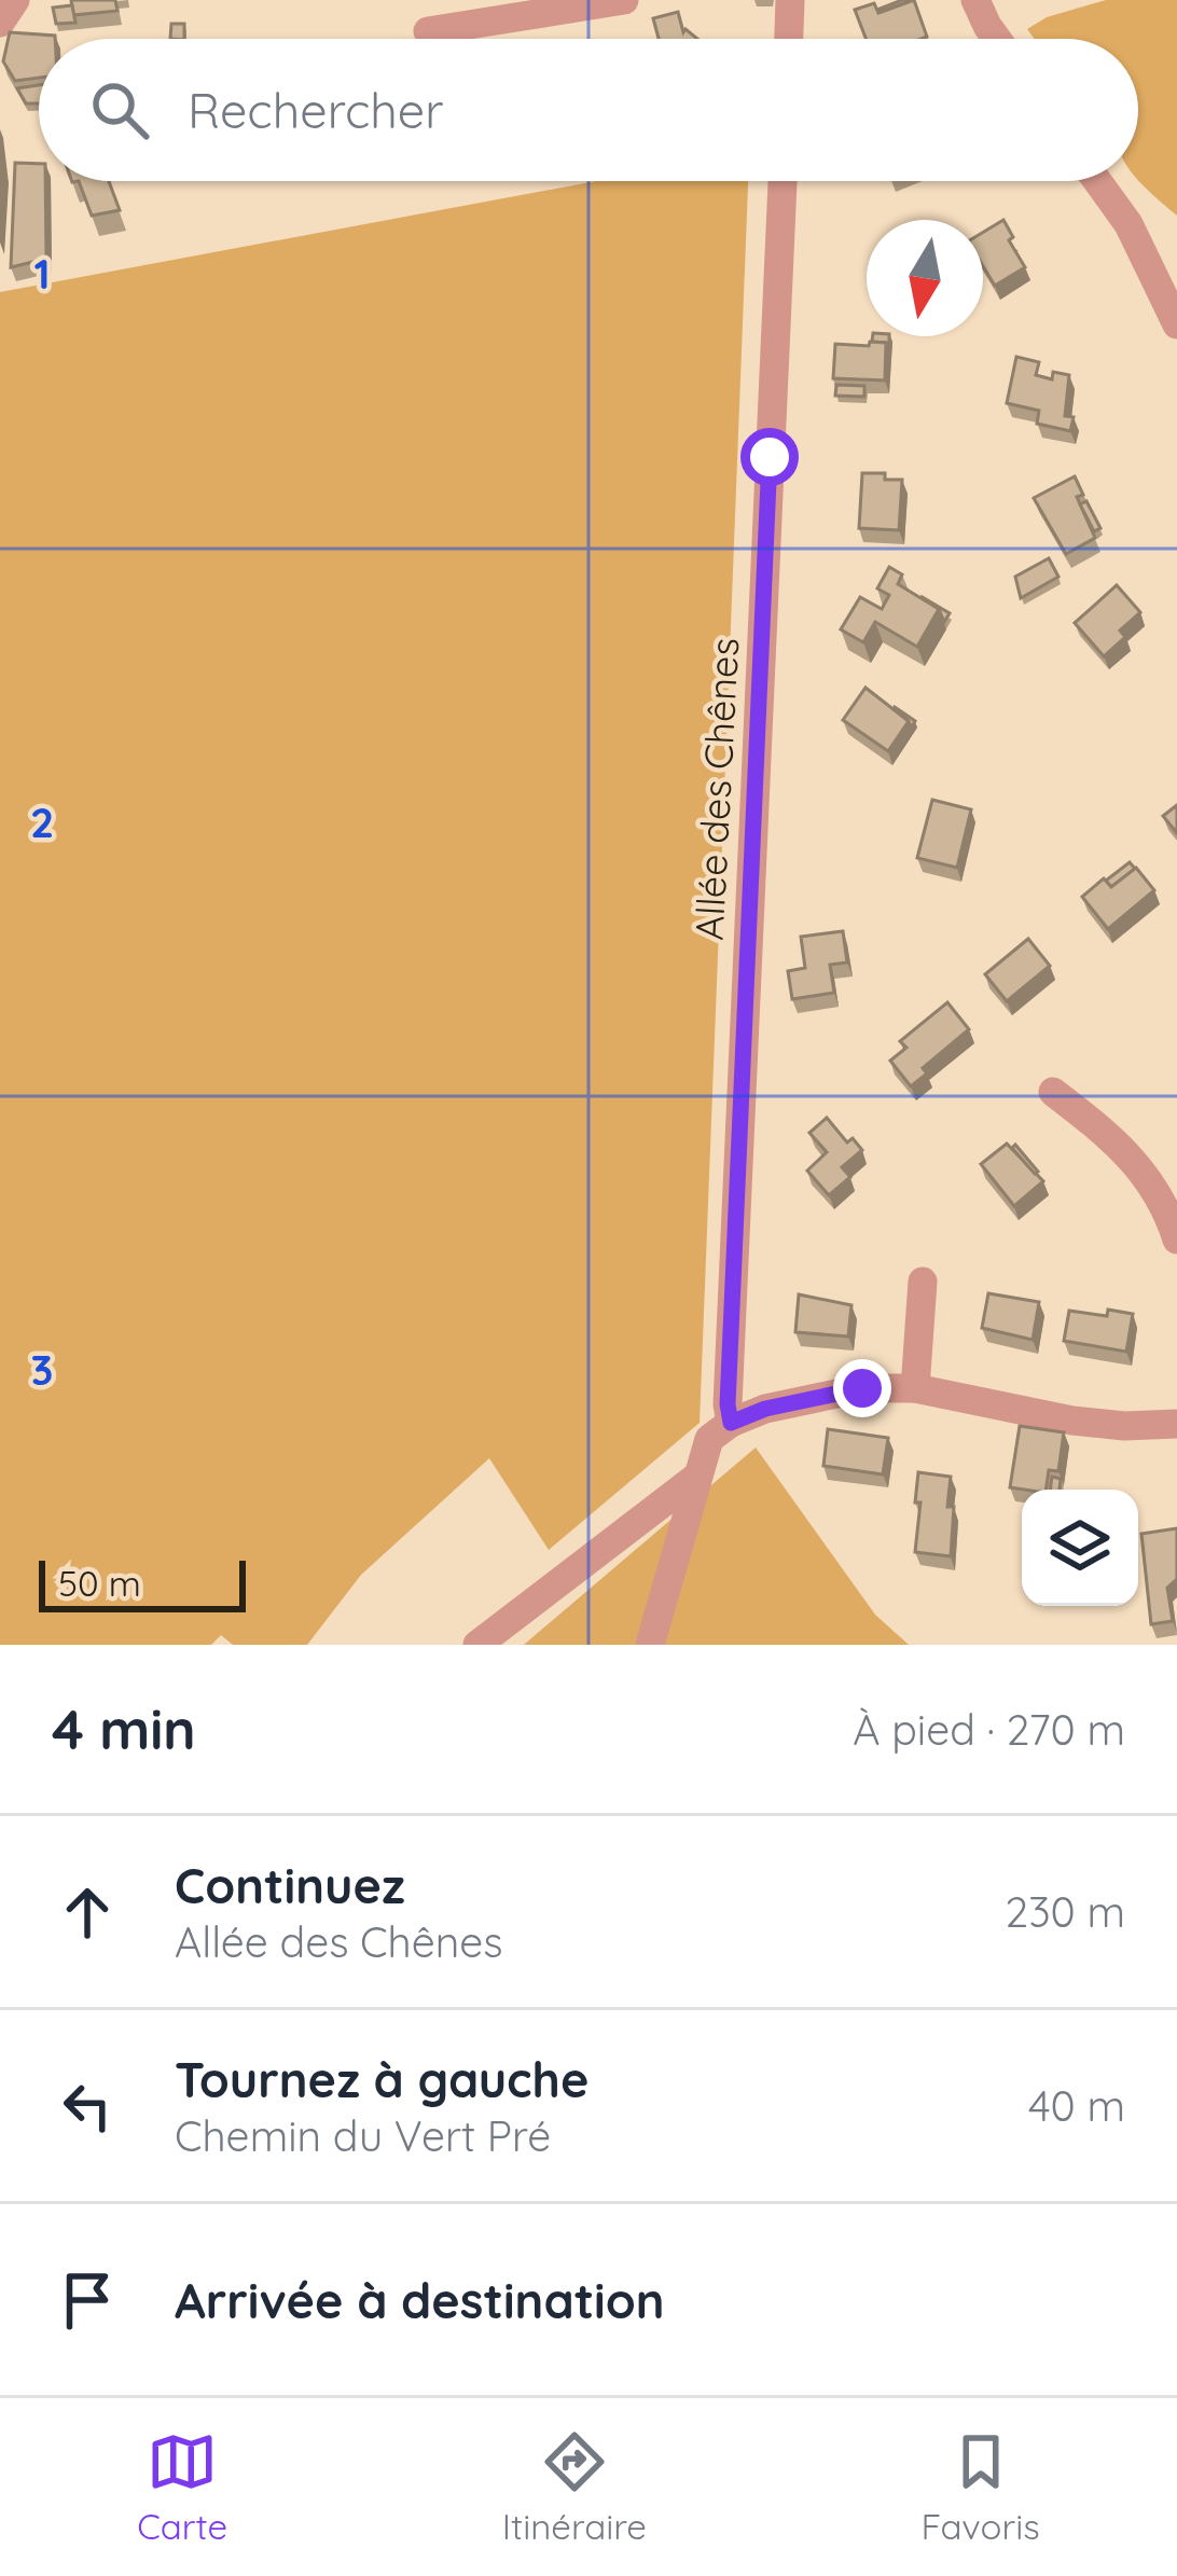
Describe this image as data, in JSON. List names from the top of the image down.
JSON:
{
  "streets": {
    "street": ["Allée des Chênes"]
  },
  "scale_bar": "50 m",
  "north": "bottom",
  "page": {
    "search": "Rechercher",
    "scale": "50 m",
    "heading": ["4 min", "À pied · 270 m"],
    "list": [
      ["Continuez", "Allée des Chênes", "230 m"],
      ["Tournez à gauche", "Chemin du Vert Pré", "40 m"],
      "Arrivée à destination"
    ],
    "nav": ["Carte", "Itinéraire", "Favoris"]
  },
  "grid": {
    "rows": ["1", "2", "3"]
  }
}
